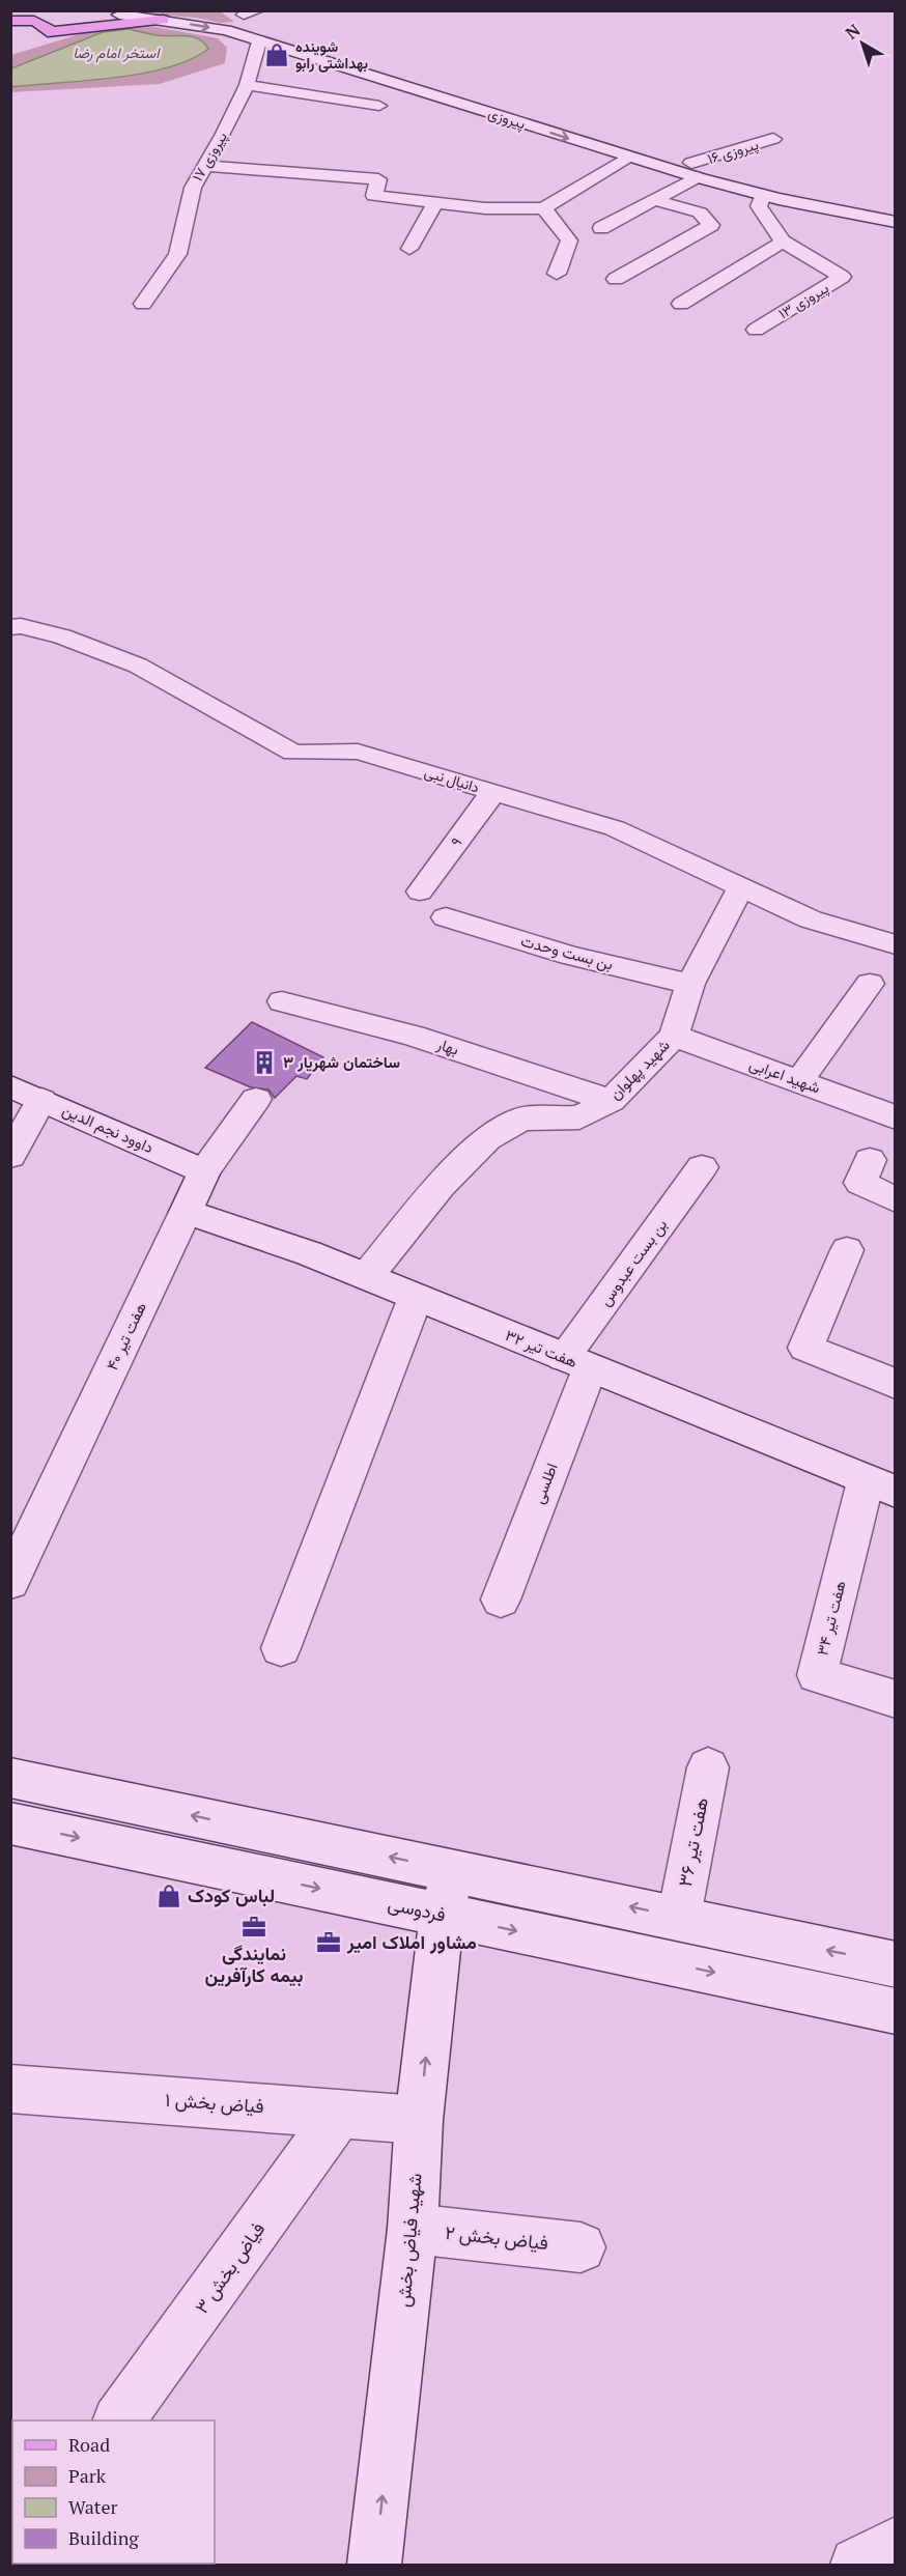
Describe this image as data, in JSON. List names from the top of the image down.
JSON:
{
  "streets": {
    "street": [
      "پیروزی",
      "پیروزی ۱۶",
      "پیروزی ۱۷",
      "پیروزی ۱۳",
      "دانیال نبی",
      "۹",
      "بن بست وحدت",
      "بهار",
      "شهید پهلوان",
      "شهید اعرابی",
      "داوود نجم الدین",
      "بن بست عبدوس",
      "هفت تیر ۴۰",
      "هفت تیر ۳۲",
      "اطلسی",
      "هفت تیر ۳۴",
      "هفت تیر ۳۶",
      "فردوسی",
      "فیاض بخش ۱",
      "فیاض بخش ۲",
      "شهید فیاض بخش",
      "فیاض بخش ۳"
    ]
  },
  "crossings": [
    ["پیروزی", "پیروزی ۱۶"],
    ["پیروزی", "پیروزی ۱۷"],
    ["پیروزی", "پیروزی ۱۳"],
    ["دانیال نبی", "۹"],
    ["دانیال نبی", "شهید پهلوان"],
    ["بن بست وحدت", "شهید پهلوان"],
    ["بهار", "شهید پهلوان"],
    ["شهید پهلوان", "شهید اعرابی"],
    ["شهید پهلوان", "هفت تیر ۳۲"],
    ["داوود نجم الدین", "هفت تیر ۴۰"],
    ["بن بست عبدوس", "هفت تیر ۳۲"],
    ["بن بست عبدوس", "اطلسی"],
    ["هفت تیر ۴۰", "هفت تیر ۳۲"],
    ["هفت تیر ۳۲", "اطلسی"],
    ["هفت تیر ۳۲", "هفت تیر ۳۴"],
    ["هفت تیر ۳۶", "فردوسی"],
    ["فردوسی", "شهید فیاض بخش"],
    ["فیاض بخش ۱", "شهید فیاض بخش"],
    ["فیاض بخش ۱", "فیاض بخش ۳"],
    ["فیاض بخش ۲", "شهید فیاض بخش"]
  ],
  "one_way": ["شهید فیاض بخش"],
  "water": ["استخر امام رضا"],
  "places": {
    "shop": ["شوینده بهداشتی رابو", "لباس کودک"],
    "building": ["ساختمان شهریار ۳"],
    "office": ["نمایندگی بیمه کارآفرین", "مشاور املاک امیر"]
  },
  "legend": [
    "Road",
    "Park",
    "Water",
    "Building"
  ],
  "north": "top left"
}
